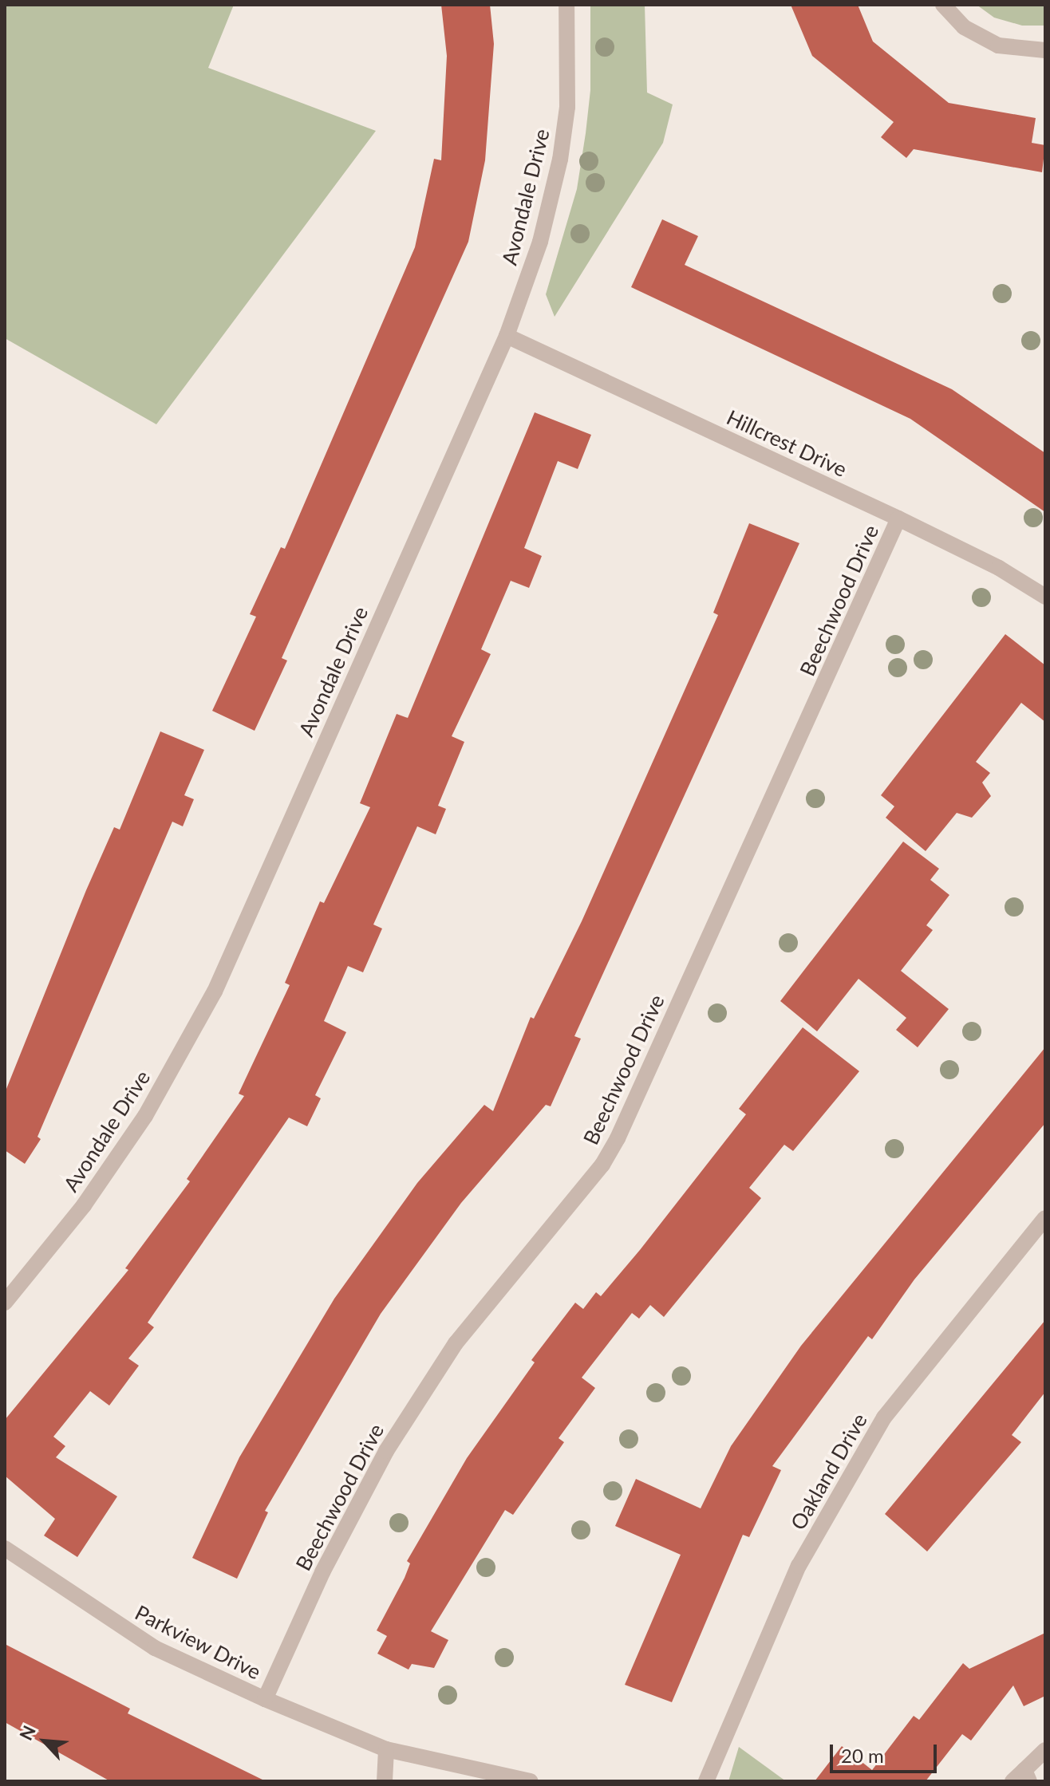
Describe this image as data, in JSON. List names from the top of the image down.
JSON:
{
  "streets": {
    "street": [
      "Avondale Drive",
      "Hillcrest Drive",
      "Beechwood Drive",
      "Oakland Drive",
      "Parkview Drive"
    ]
  },
  "crossings": [
    ["Avondale Drive", "Hillcrest Drive"],
    ["Hillcrest Drive", "Beechwood Drive"],
    ["Beechwood Drive", "Parkview Drive"]
  ],
  "scale_bar": "20 m",
  "north": "top left"
}
